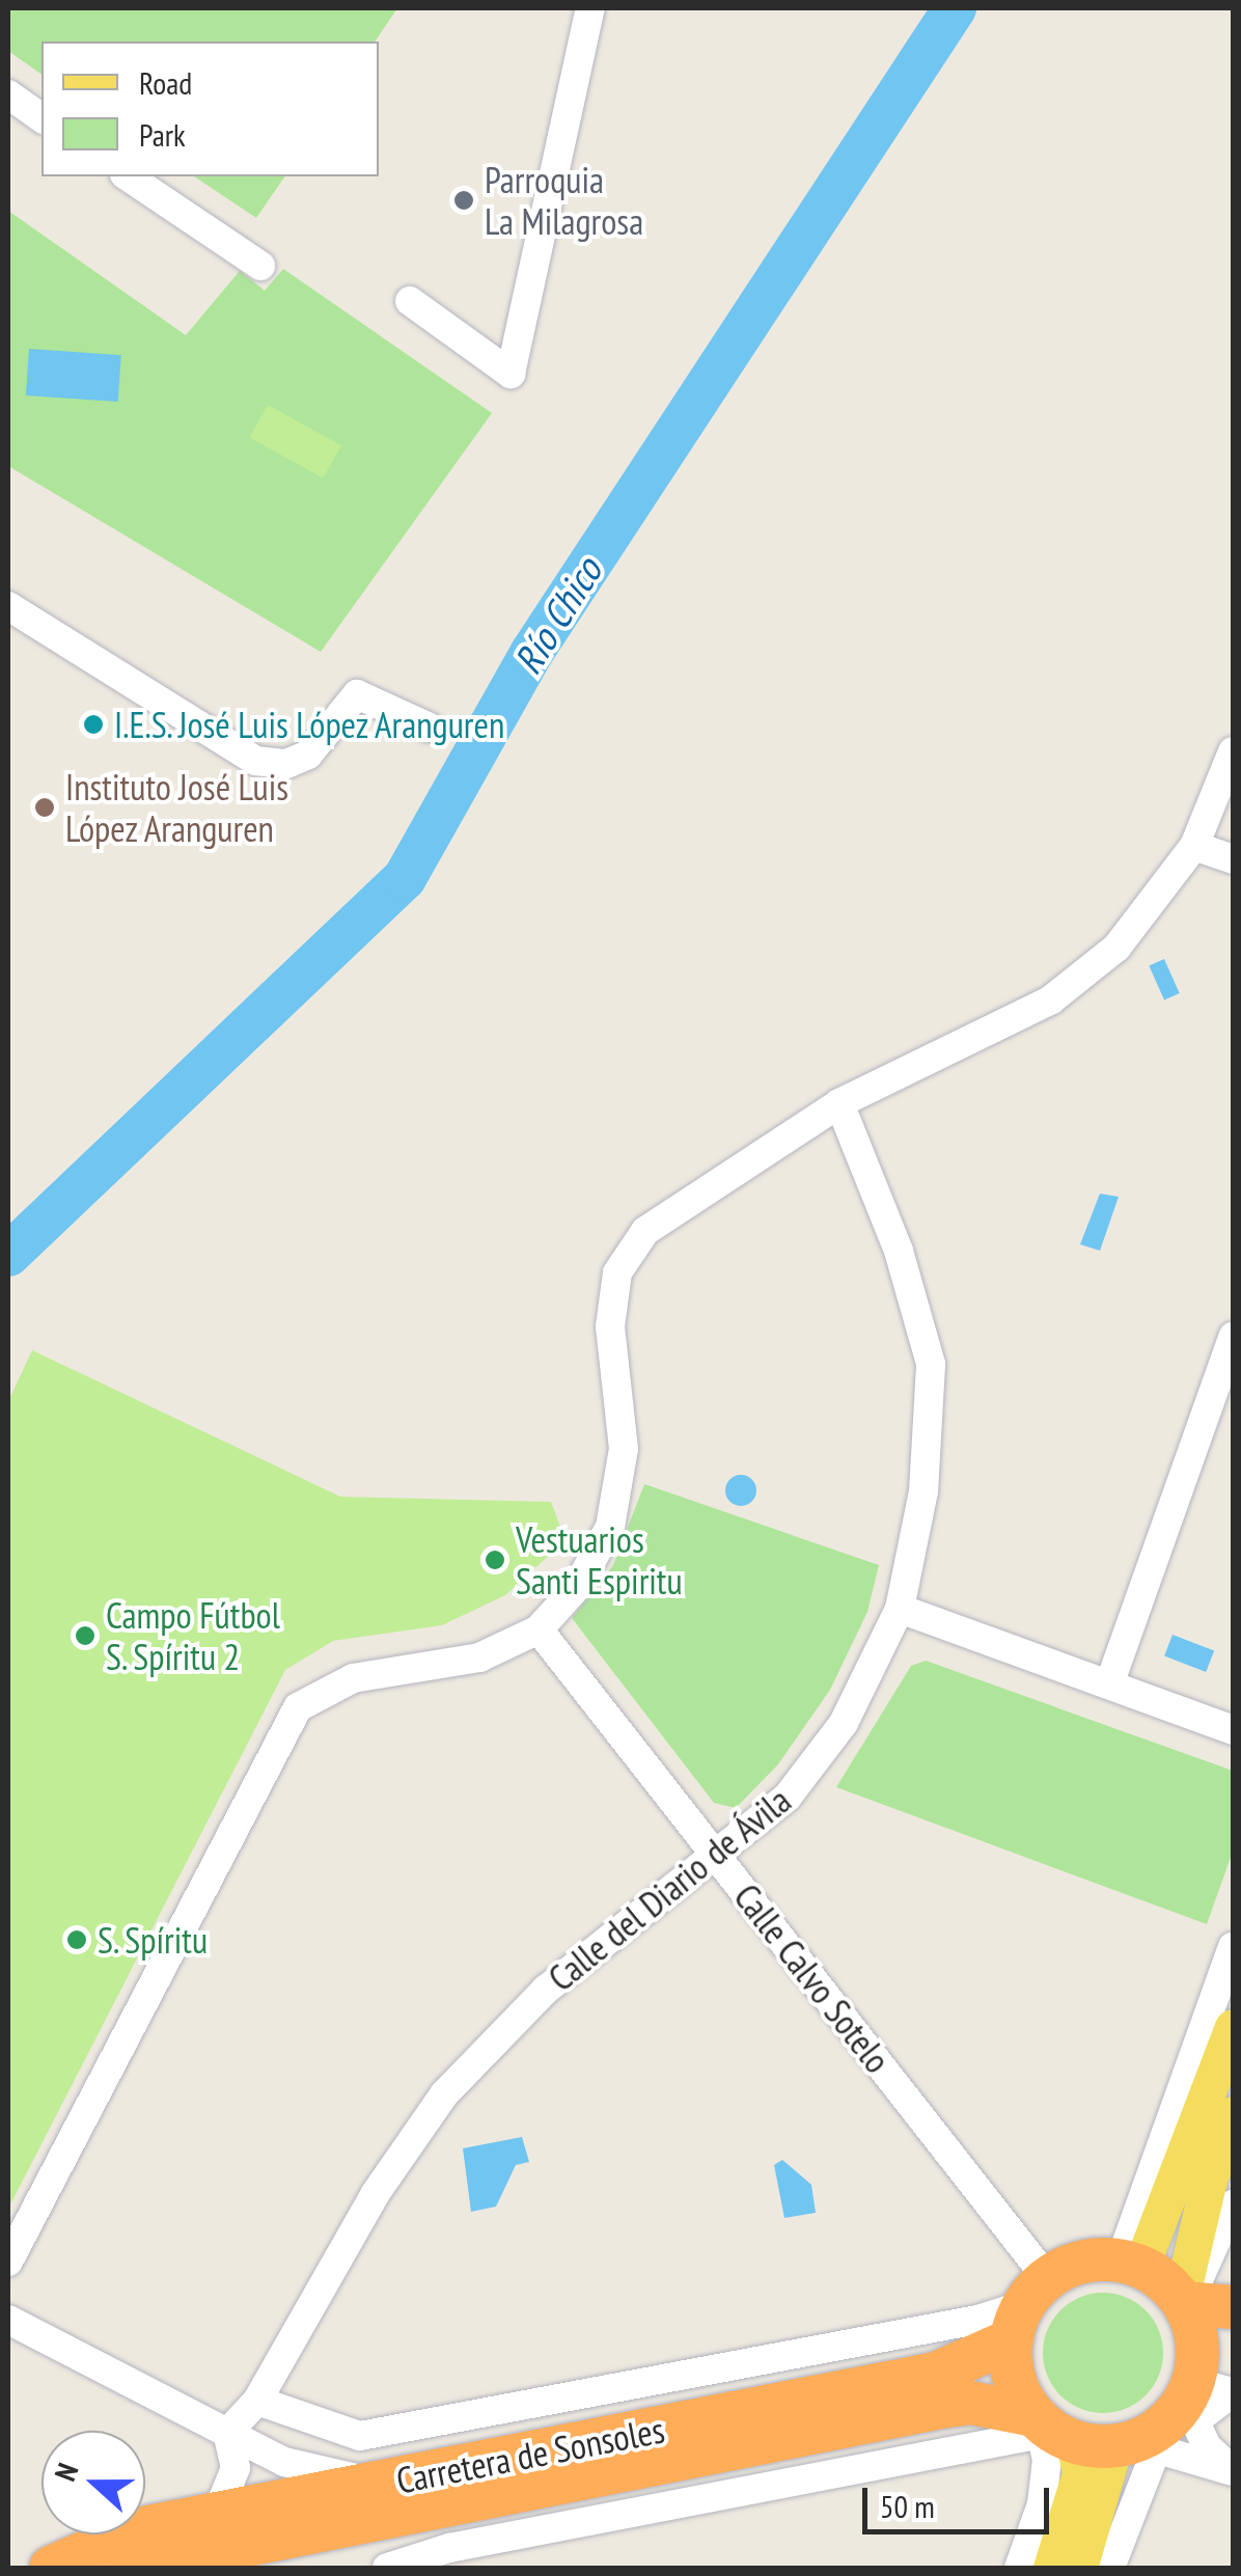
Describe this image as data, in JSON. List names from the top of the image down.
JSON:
{
  "streets": {
    "highway": ["Carretera de Sonsoles"],
    "street": ["Calle del Diario de Ávila", "Calle Calvo Sotelo"]
  },
  "crossings": [
    ["Calle del Diario de Ávila", "Calle Calvo Sotelo"],
    ["Calle del Diario de Ávila", "Carretera de Sonsoles"],
    ["Calle Calvo Sotelo", "Carretera de Sonsoles"]
  ],
  "water": ["Río Chico"],
  "places": [
    "Parroquia La Milagrosa",
    "I.E.S. José Luis López Aranguren",
    "Instituto José Luis López Aranguren",
    "Vestuarios Santi Espiritu",
    "Campo Fútbol S. Spíritu 2",
    "S. Spíritu"
  ],
  "legend": ["Road", "Park"],
  "scale_bar": "50 m",
  "north": "left"
}
